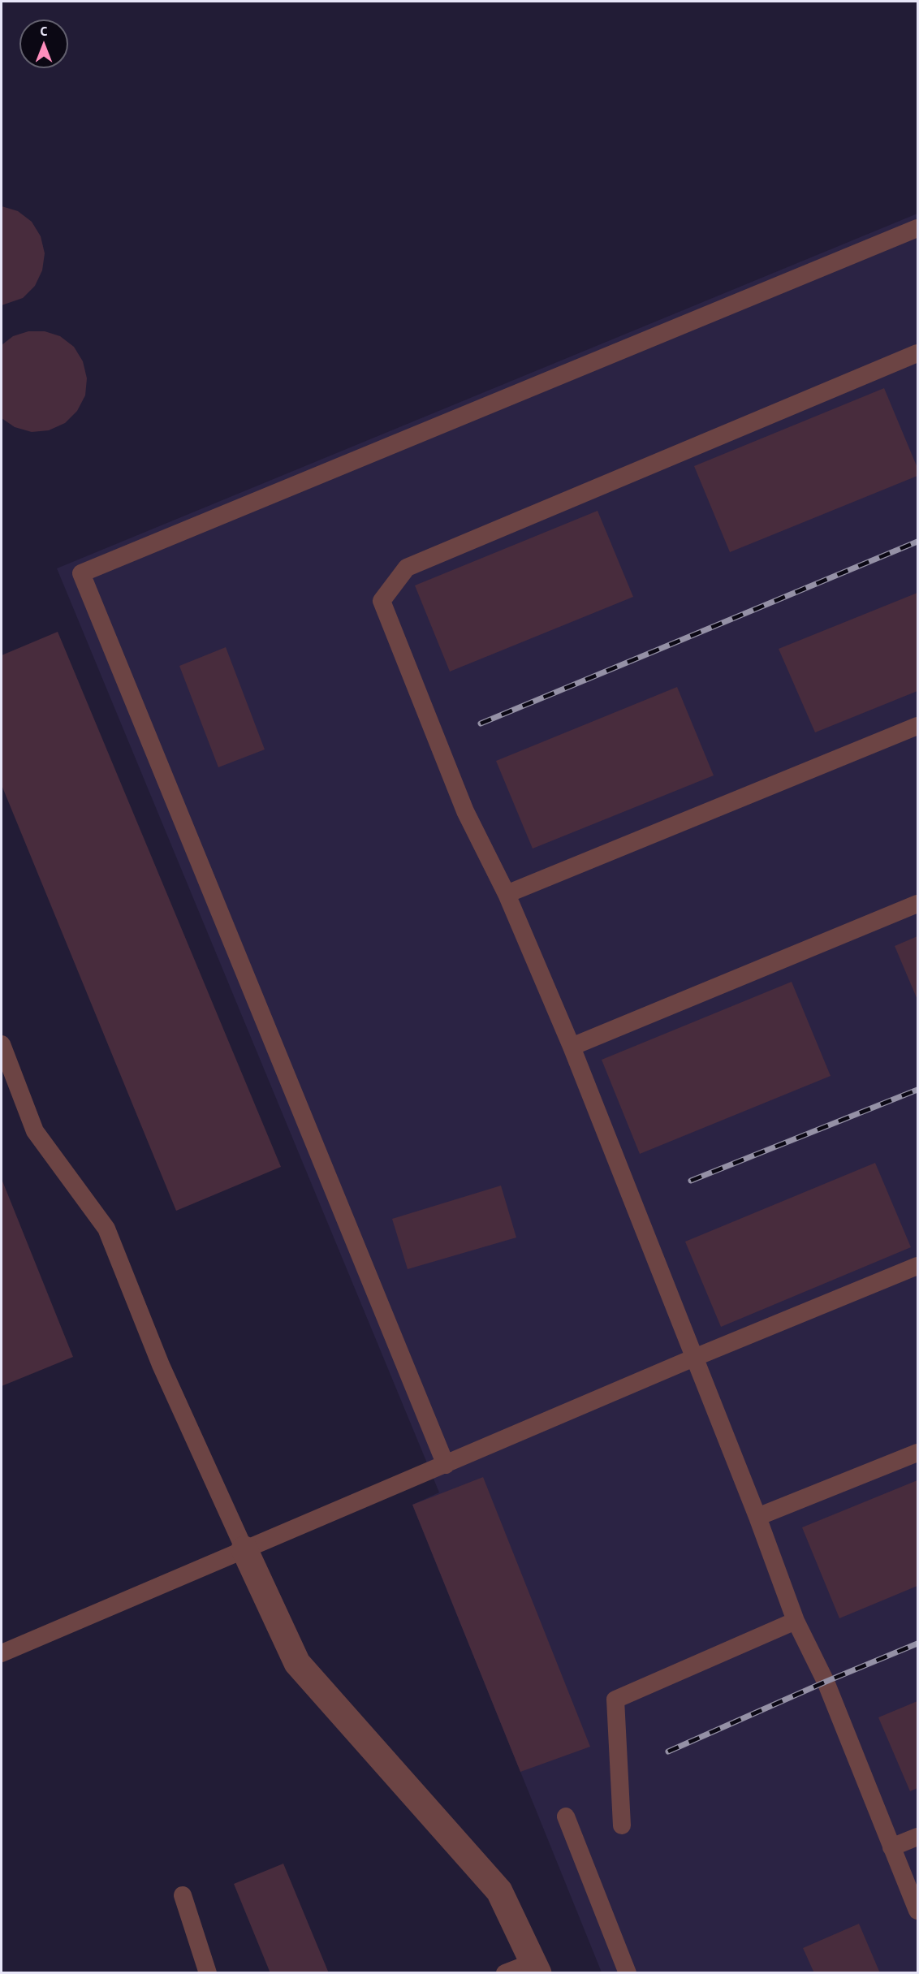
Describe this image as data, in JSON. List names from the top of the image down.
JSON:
{
  "north": "top"
}
